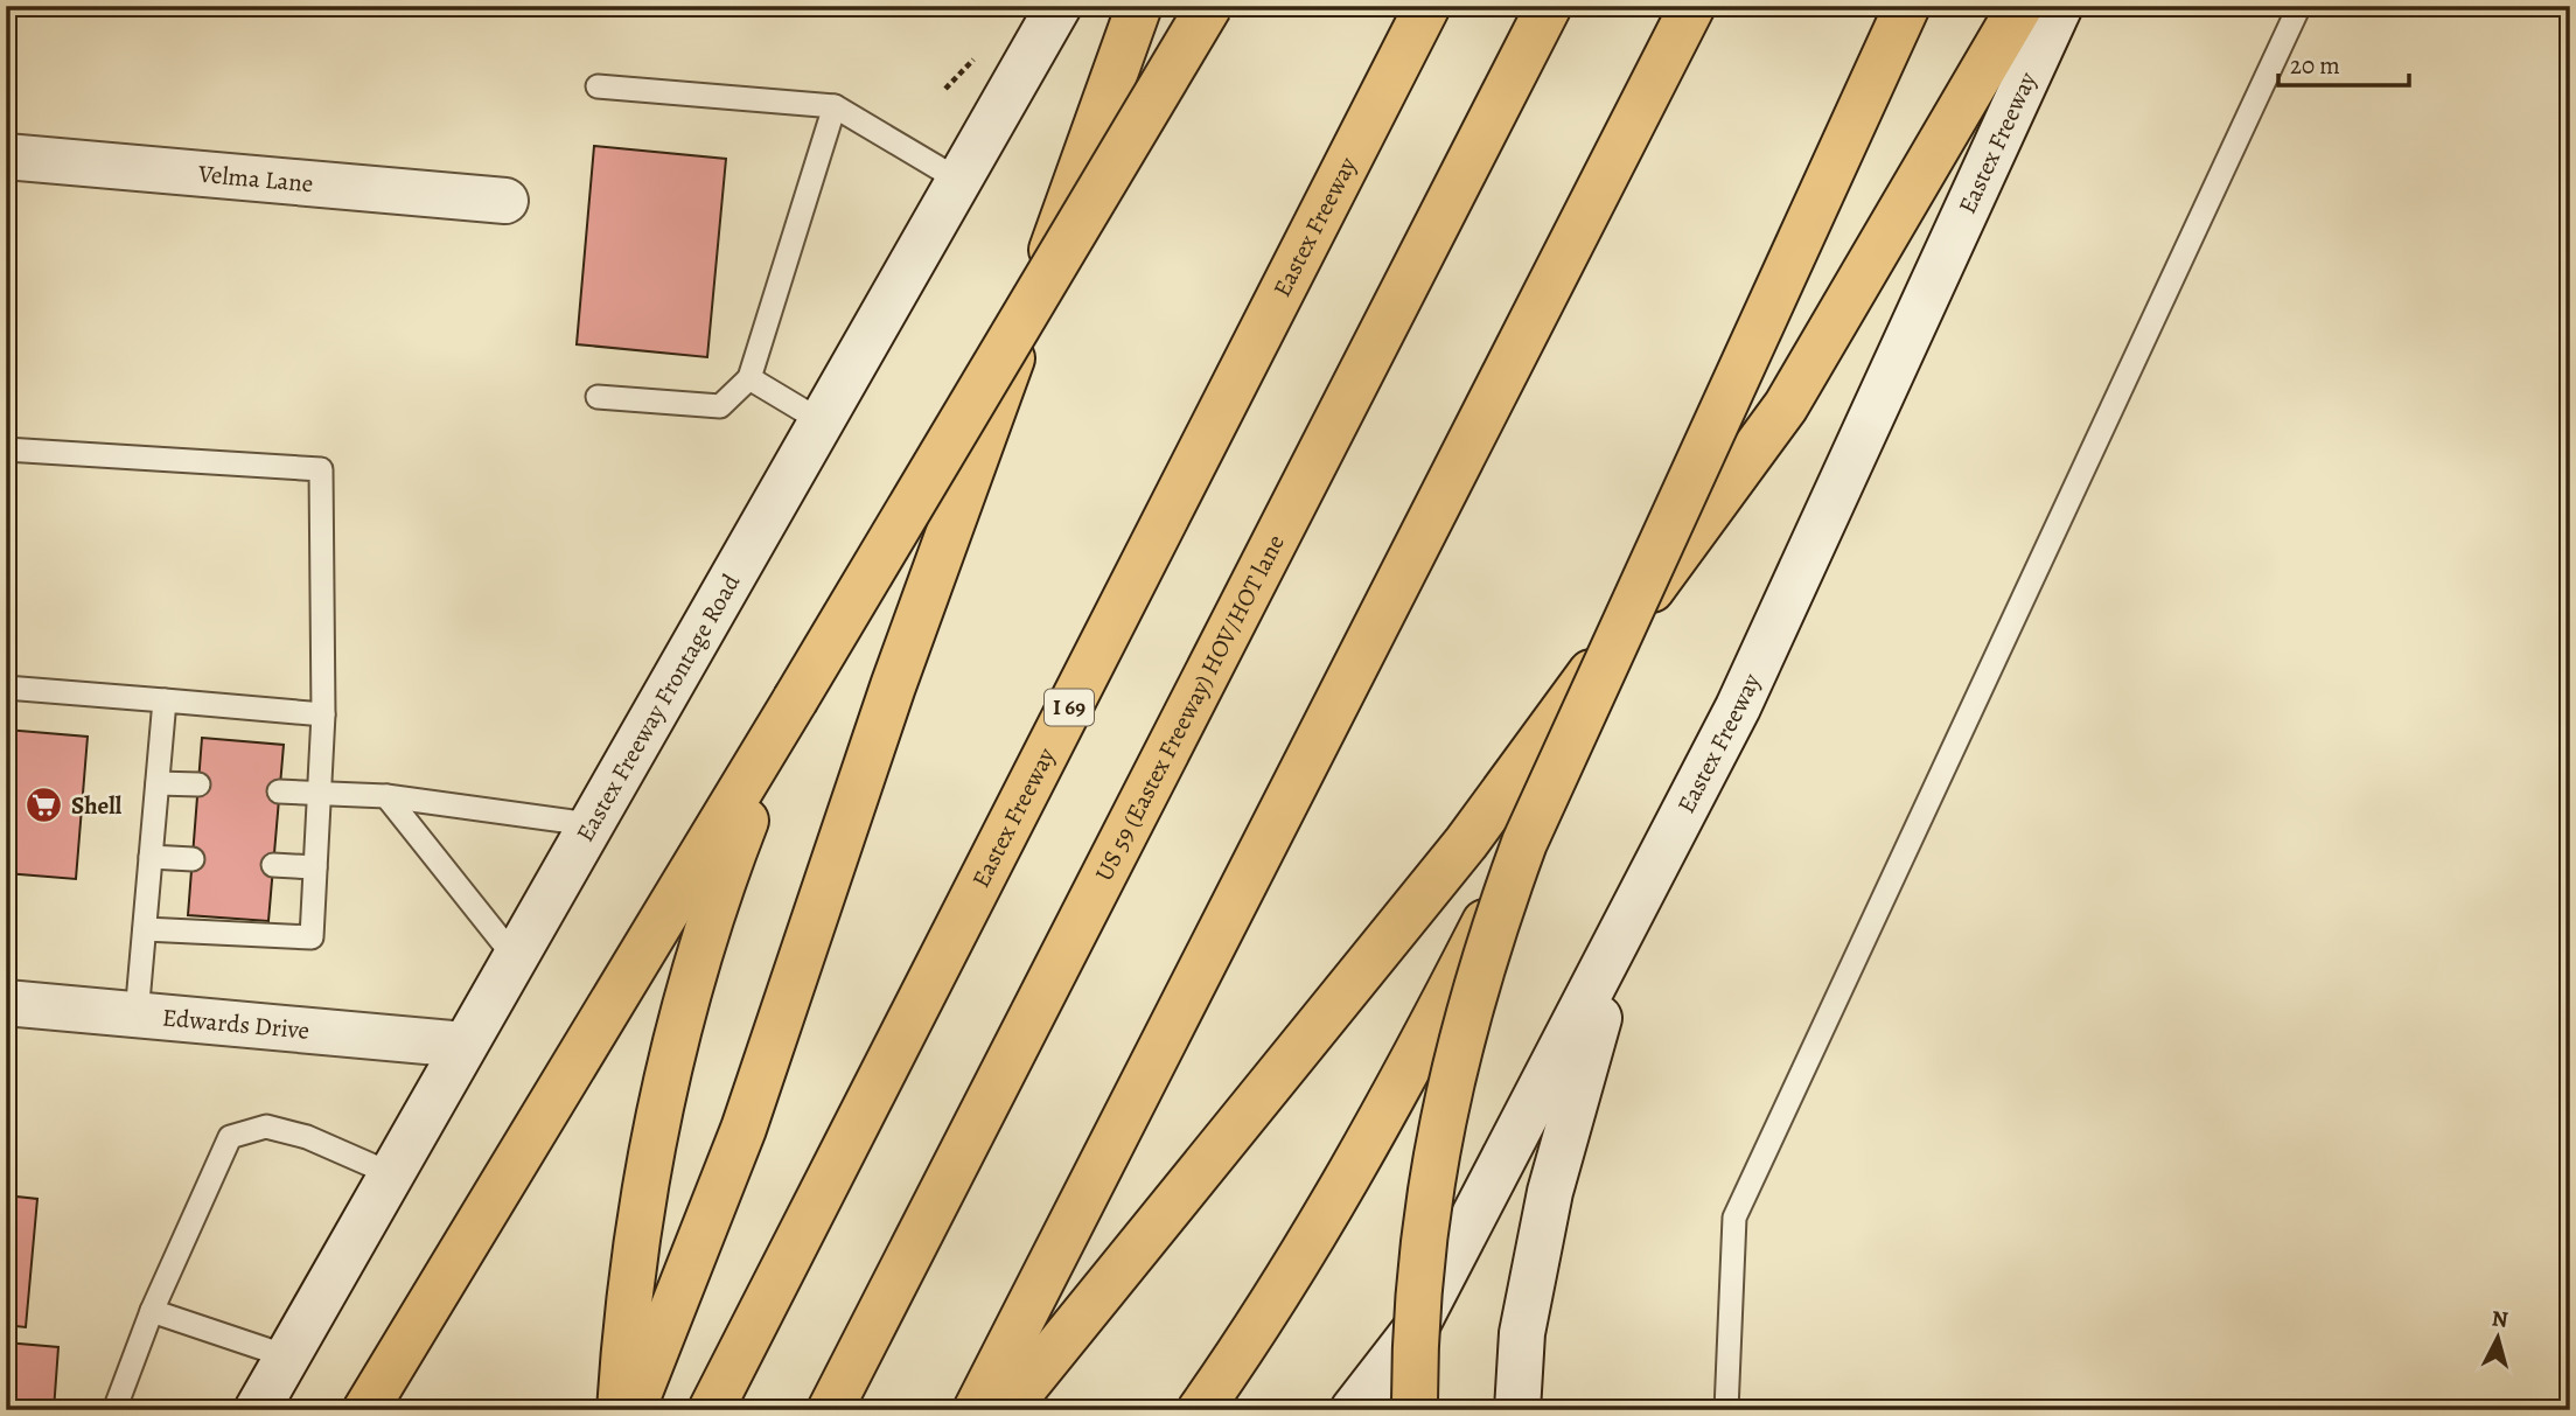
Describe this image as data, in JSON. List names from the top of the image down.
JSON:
{
  "streets": {
    "highway": ["Eastex Freeway", "I 69", "US 59 (Eastex Freeway) HOV/HOT lane"],
    "main road": ["Velma Lane", "Eastex Freeway Frontage Road", "Edwards Drive"]
  },
  "crossings": [
    ["Eastex Freeway Frontage Road", "Edwards Drive"]
  ],
  "places": {
    "supermarket": ["Shell"]
  },
  "scale_bar": "20 m",
  "north": "top"
}
